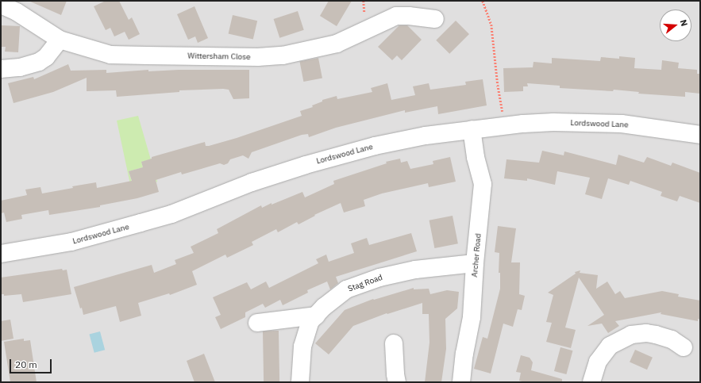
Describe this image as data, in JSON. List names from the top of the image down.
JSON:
{
  "streets": {
    "street": [
      "Wittersham Close",
      "Lordswood Lane",
      "Archer Road",
      "Stag Road"
    ]
  },
  "crossings": [
    ["Lordswood Lane", "Archer Road"],
    ["Archer Road", "Stag Road"]
  ],
  "scale_bar": "20 m",
  "north": "right"
}
